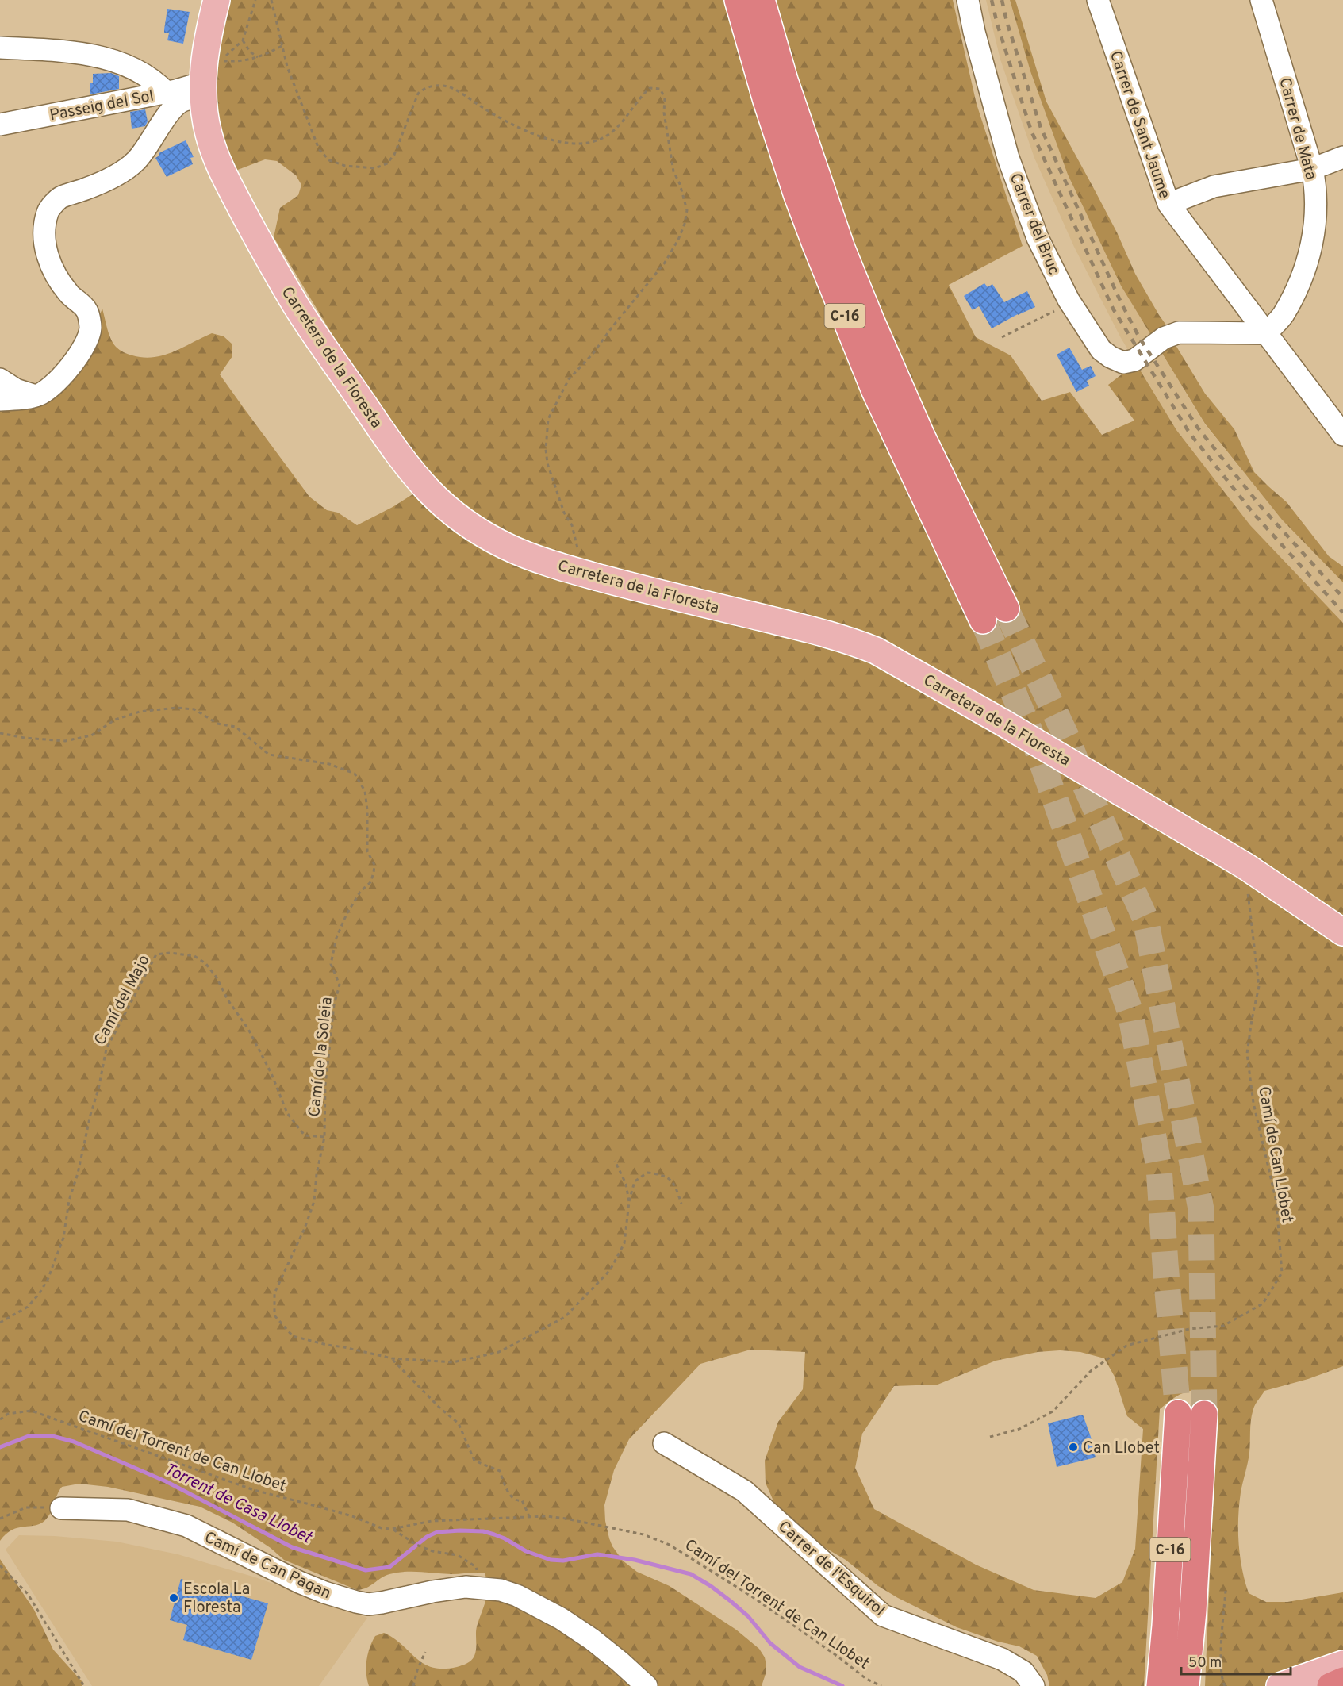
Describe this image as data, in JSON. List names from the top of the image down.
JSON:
{
  "streets": {
    "highway": ["C-16"],
    "main road": ["Carretera de la Floresta"],
    "street": [
      "Passeig del Sol",
      "Carrer de Sant Jaume",
      "Carrer de Mata",
      "Carrer del Bruc",
      "Camí de Can Pagan",
      "Carrer de l'Esquirol"
    ],
    "path": [
      "Camí del Majo",
      "Camí de la Soleia",
      "Camí de Can Llobet",
      "Camí del Torrent de Can Llobet"
    ]
  },
  "crossings": [
    ["Passeig del Sol", "Carretera de la Floresta"],
    ["Carrer de Sant Jaume", "Carrer de Mata"],
    ["Carrer de Sant Jaume", "Carrer del Bruc"],
    ["Carrer de Mata", "Carrer del Bruc"],
    ["Carretera de la Floresta", "Camí de Can Llobet"],
    ["Camí del Majo", "Camí de la Soleia"]
  ],
  "water": ["Torrent de Casa Llobet"],
  "places": ["Can Llobet", "Escola La Floresta"],
  "scale_bar": "50 m"
}
